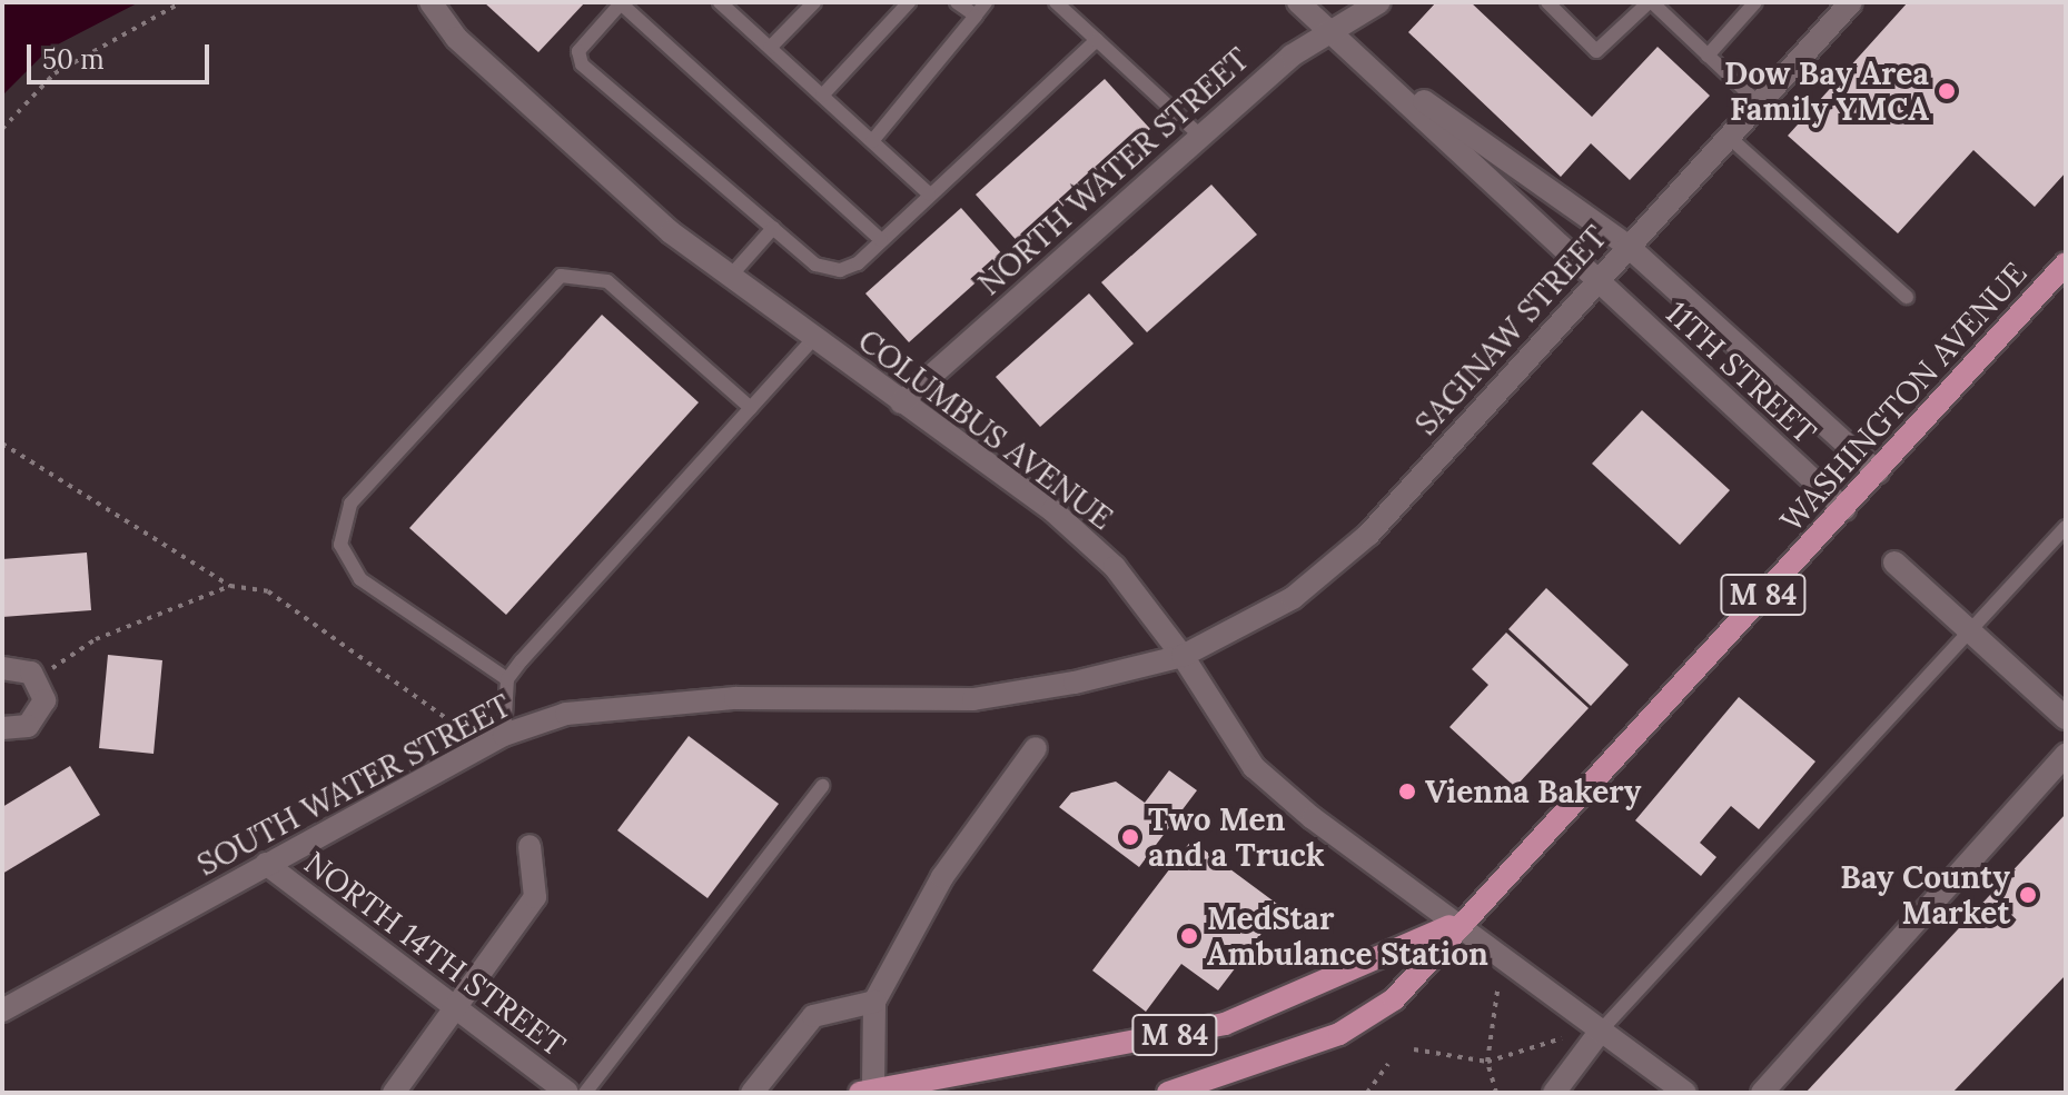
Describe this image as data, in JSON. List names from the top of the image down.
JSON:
{
  "streets": {
    "main road": ["WASHINGTON AVENUE", "M 84"],
    "street": [
      "NORTH WATER STREET",
      "SAGINAW STREET",
      "11TH STREET",
      "COLUMBUS AVENUE",
      "SOUTH WATER STREET",
      "NORTH 14TH STREET"
    ]
  },
  "crossings": [
    ["NORTH WATER STREET", "COLUMBUS AVENUE"],
    ["SAGINAW STREET", "11TH STREET"],
    ["SAGINAW STREET", "COLUMBUS AVENUE"],
    ["SAGINAW STREET", "SOUTH WATER STREET"],
    ["11TH STREET", "WASHINGTON AVENUE"],
    ["WASHINGTON AVENUE", "COLUMBUS AVENUE"],
    ["WASHINGTON AVENUE", "M 84"],
    ["COLUMBUS AVENUE", "M 84"],
    ["COLUMBUS AVENUE", "SOUTH WATER STREET"],
    ["SOUTH WATER STREET", "NORTH 14TH STREET"]
  ],
  "places": [
    "Dow Bay Area Family YMCA",
    "Vienna Bakery",
    "Two Men and a Truck",
    "Bay County Market",
    "MedStar Ambulance Station"
  ],
  "scale_bar": "50 m"
}
